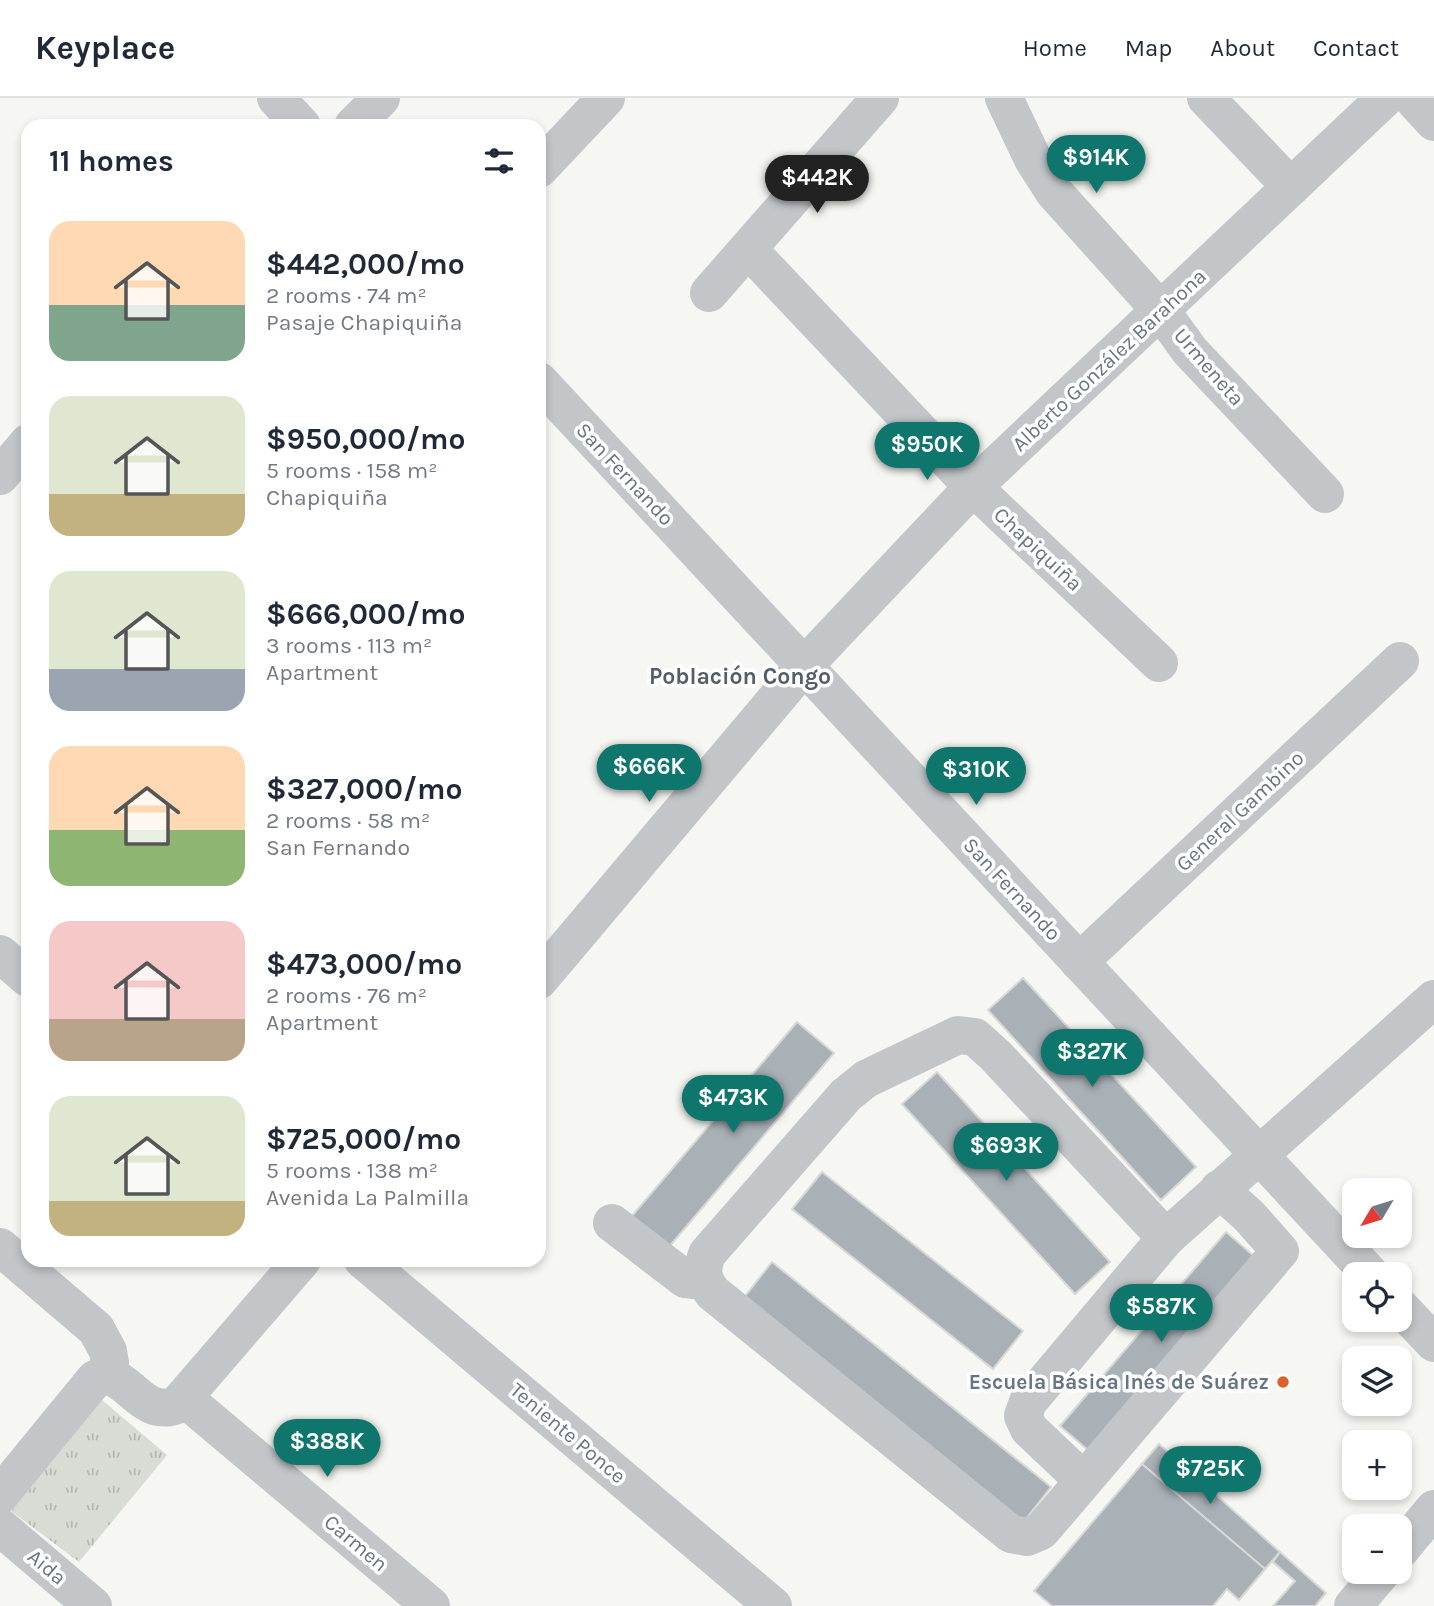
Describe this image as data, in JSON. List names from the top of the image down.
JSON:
{
  "streets": {
    "street": [
      "Alberto González Barahona",
      "Urmeneta",
      "San Fernando",
      "Chapiquiña",
      "General Gambino",
      "Teniente Ponce",
      "Carmen",
      "Aida"
    ]
  },
  "crossings": [
    ["Alberto González Barahona", "Urmeneta"],
    ["Alberto González Barahona", "San Fernando"],
    ["Alberto González Barahona", "Chapiquiña"],
    ["San Fernando", "General Gambino"]
  ],
  "districts": ["Población Congo"],
  "places": ["Escuela Básica Inés de Suárez"],
  "north": "bottom left",
  "page": {
    "header": "Keyplace",
    "nav": [
      "Home",
      "Map",
      "About",
      "Contact"
    ],
    "heading": "11 homes",
    "price": [
      "$914K",
      "$442K",
      "$950K",
      "$666K",
      "$310K",
      "$327K",
      "$473K",
      "$693K",
      "$587K",
      "$388K",
      "$725K"
    ],
    "list": [
      {
        "name": "$442,000/mo",
        "note": "2 rooms · 74 m² · Pasaje Chapiquiña"
      },
      {
        "name": "$950,000/mo",
        "note": "5 rooms · 158 m² · Chapiquiña"
      },
      {
        "name": "$666,000/mo",
        "note": "3 rooms · 113 m² · Apartment"
      },
      {
        "name": "$327,000/mo",
        "note": "2 rooms · 58 m² · San Fernando"
      },
      {
        "name": "$473,000/mo",
        "note": "2 rooms · 76 m² · Apartment"
      },
      {
        "name": "$725,000/mo",
        "note": "5 rooms · 138 m² · Avenida La Palmilla"
      }
    ],
    "map_buttons": ["+", "−"]
  }
}
